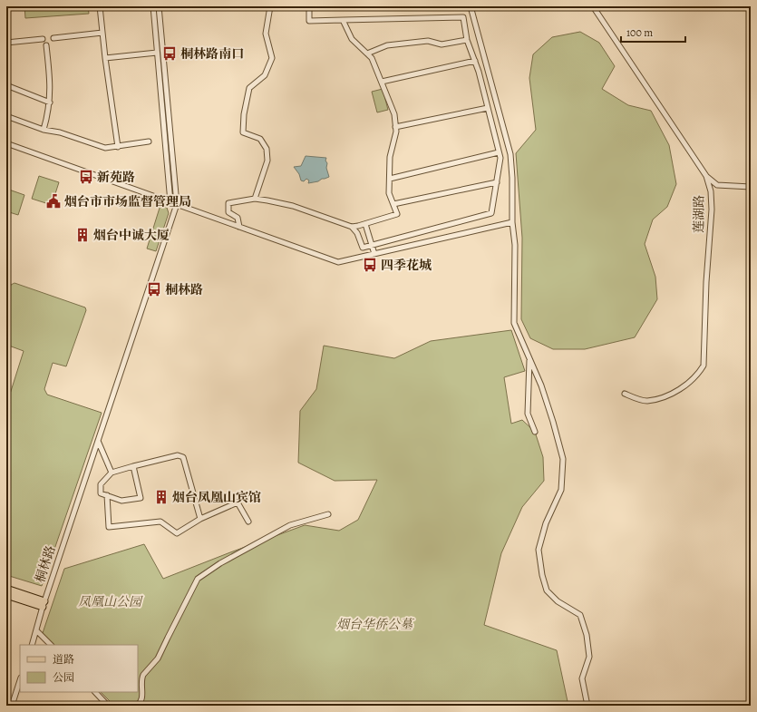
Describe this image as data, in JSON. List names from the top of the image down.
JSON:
{
  "streets": {
    "street": ["莲湖路", "桐林路"]
  },
  "parks": ["凤凰山公园", "烟台华侨公墓"],
  "places": {
    "bus stop": [
      "桐林路南口",
      "新苑路",
      "四季花城",
      "桐林路"
    ],
    "public building": ["烟台市市场监督管理局"],
    "building": ["烟台中诚大厦", "烟台凤凰山宾馆"]
  },
  "legend": ["道路", "公园"],
  "scale_bar": "100 m"
}
